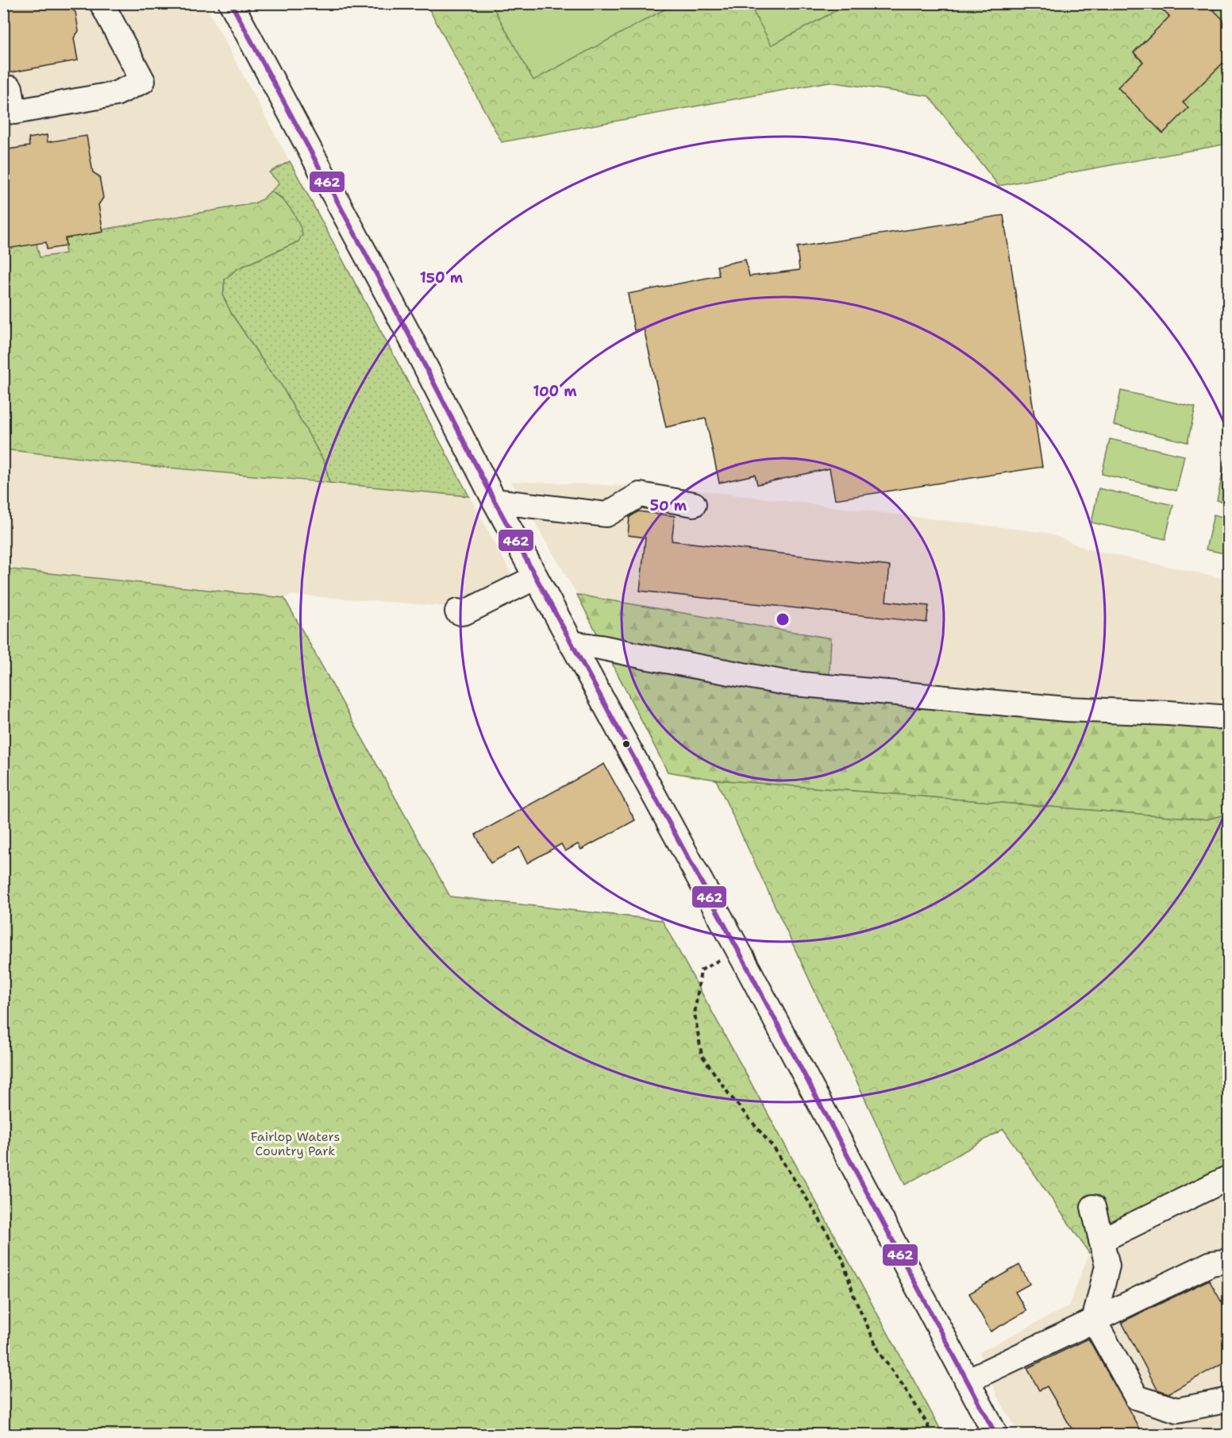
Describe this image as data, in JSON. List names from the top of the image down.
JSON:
{
  "parks": ["Fairlop Waters Country Park"],
  "lines": ["transit line 462"],
  "rings": ["150 m", "100 m", "50 m"]
}
